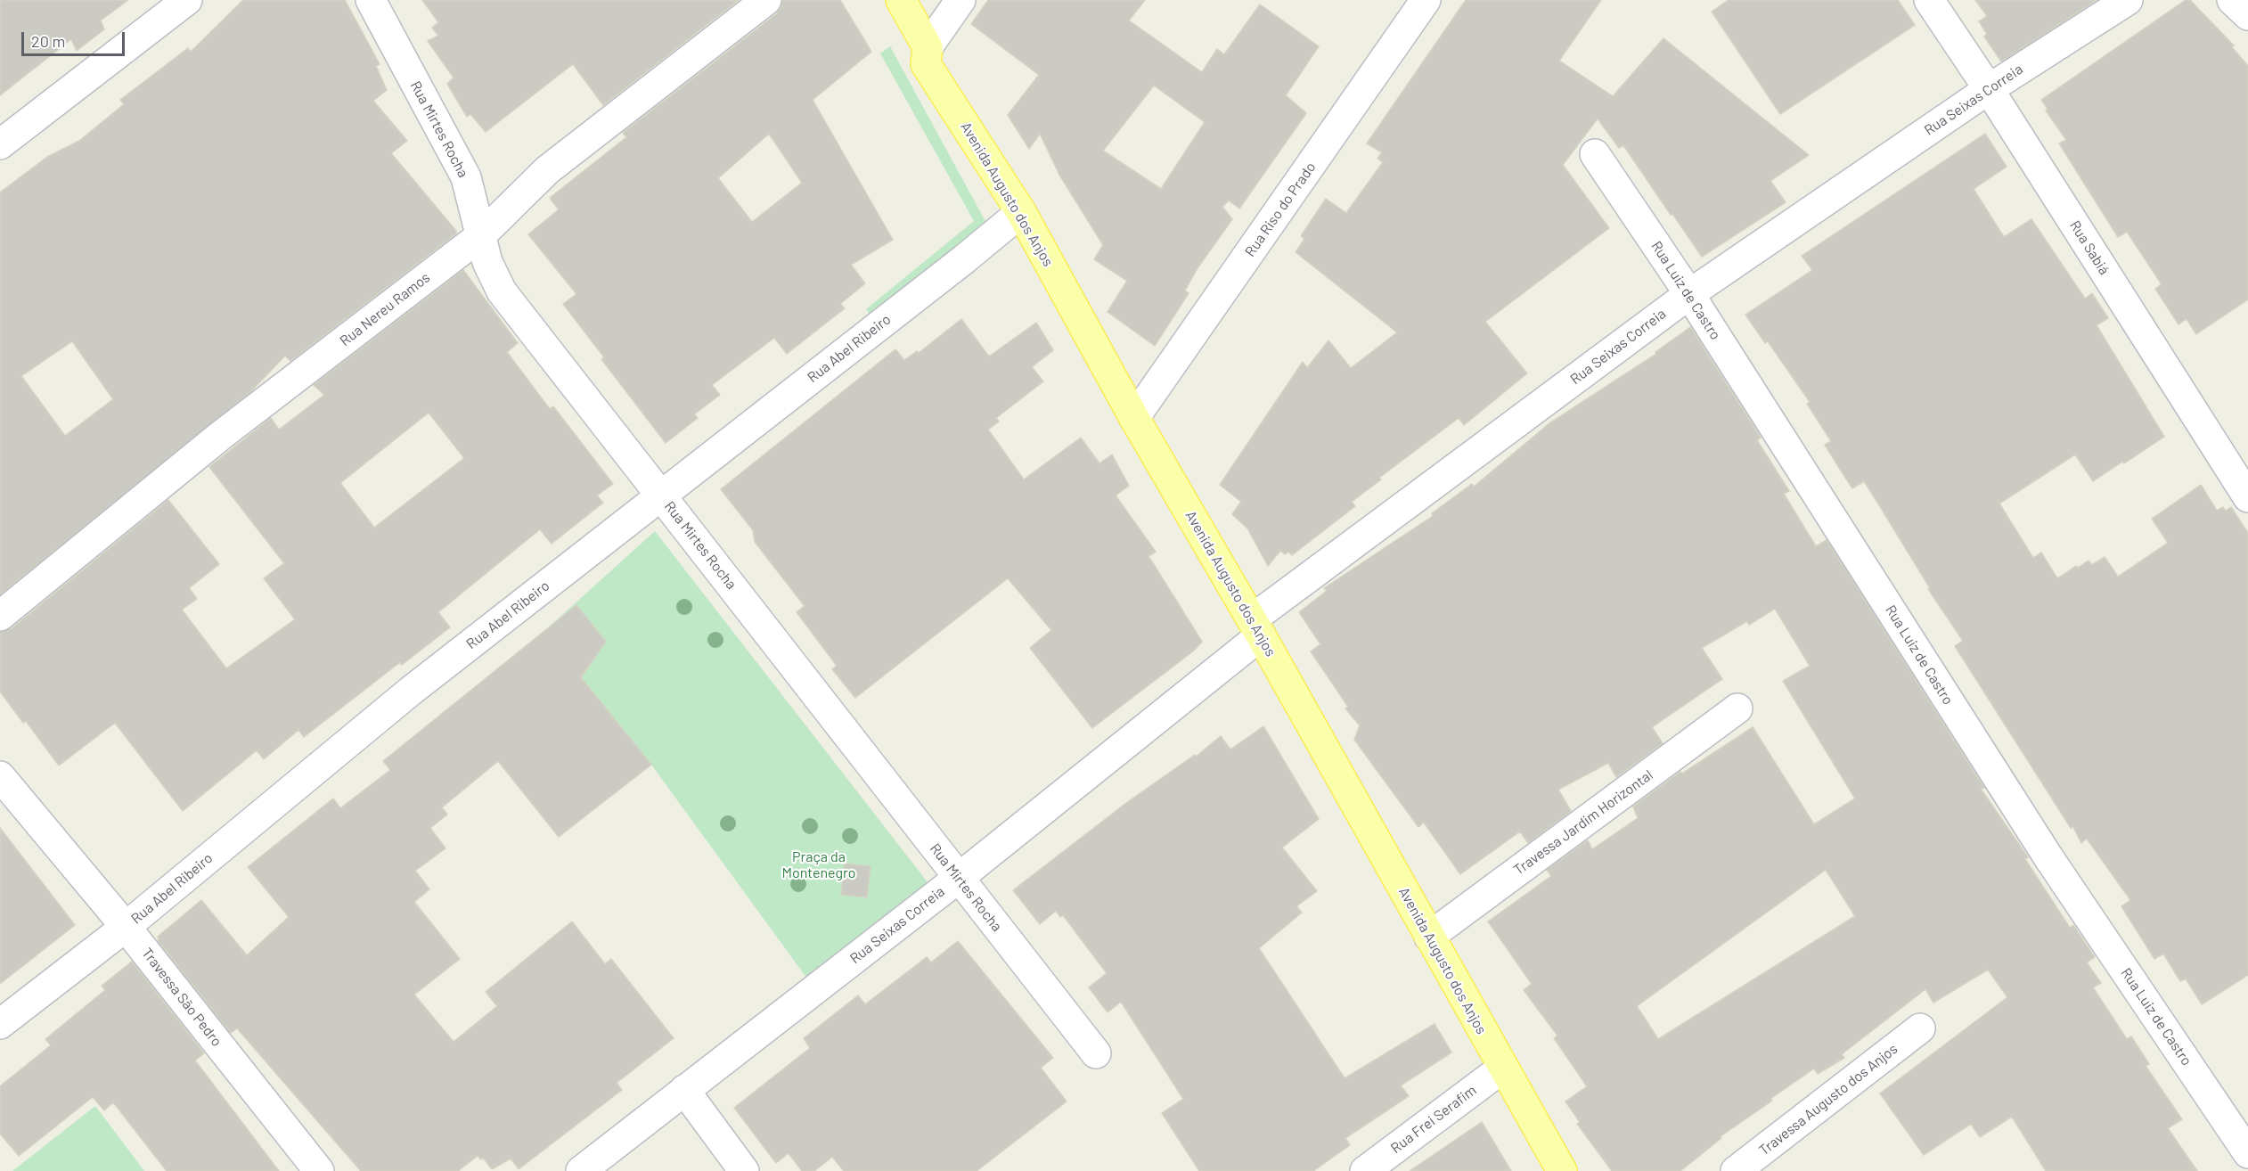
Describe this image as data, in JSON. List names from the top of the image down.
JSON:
{
  "streets": {
    "main road": ["Avenida Augusto dos Anjos"],
    "street": [
      "Rua Seixas Correia",
      "Rua Mirtes Rocha",
      "Rua Riso do Prado",
      "Rua Sabiá",
      "Rua Luiz de Castro",
      "Rua Nereu Ramos",
      "Rua Abel Ribeiro",
      "Travessa Jardim Horizontal",
      "Travessa São Pedro",
      "Travessa Augusto dos Anjos",
      "Rua Frei Serafim"
    ]
  },
  "crossings": [
    ["Rua Seixas Correia", "Rua Mirtes Rocha"],
    ["Rua Seixas Correia", "Avenida Augusto dos Anjos"],
    ["Rua Seixas Correia", "Rua Sabiá"],
    ["Rua Seixas Correia", "Rua Luiz de Castro"],
    ["Rua Mirtes Rocha", "Rua Nereu Ramos"],
    ["Rua Mirtes Rocha", "Rua Abel Ribeiro"],
    ["Avenida Augusto dos Anjos", "Rua Riso do Prado"],
    ["Avenida Augusto dos Anjos", "Rua Abel Ribeiro"],
    ["Avenida Augusto dos Anjos", "Travessa Jardim Horizontal"],
    ["Avenida Augusto dos Anjos", "Rua Frei Serafim"],
    ["Rua Abel Ribeiro", "Travessa São Pedro"]
  ],
  "parks": ["Praça da Montenegro"],
  "scale_bar": "20 m"
}
